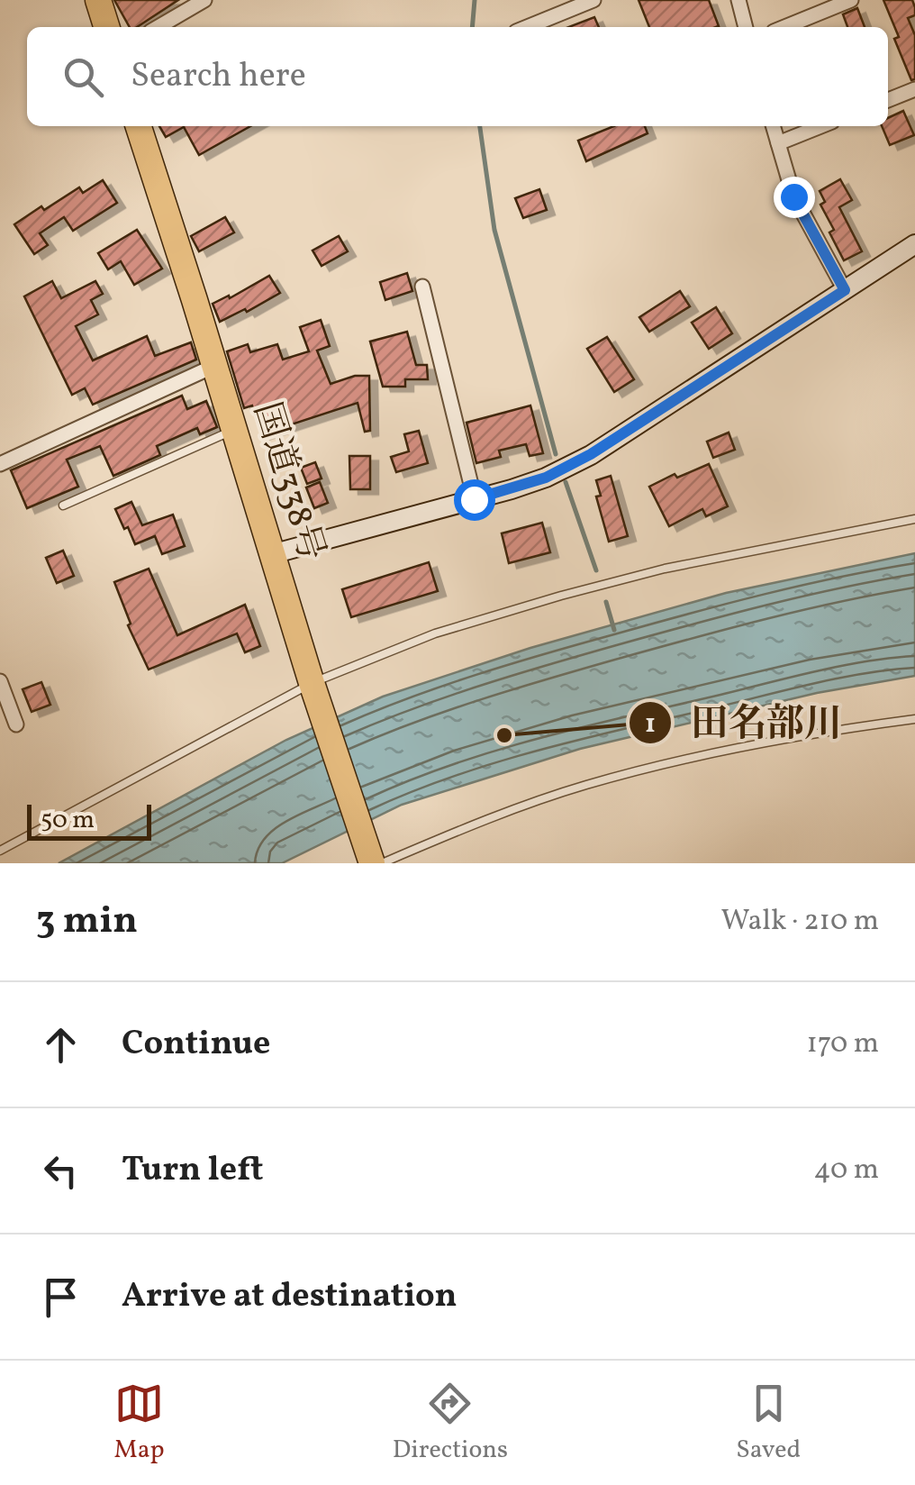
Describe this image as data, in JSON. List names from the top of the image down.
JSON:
{
  "streets": {
    "highway": ["国道338号"]
  },
  "places": ["田名部川"],
  "scale_bar": "50 m",
  "page": {
    "search": "Search here",
    "scale": "50 m",
    "heading": ["3 min", "Walk · 210 m"],
    "list": [
      ["Continue", "170 m"],
      ["Turn left", "40 m"],
      "Arrive at destination"
    ],
    "nav": ["Map", "Directions", "Saved"]
  }
}
